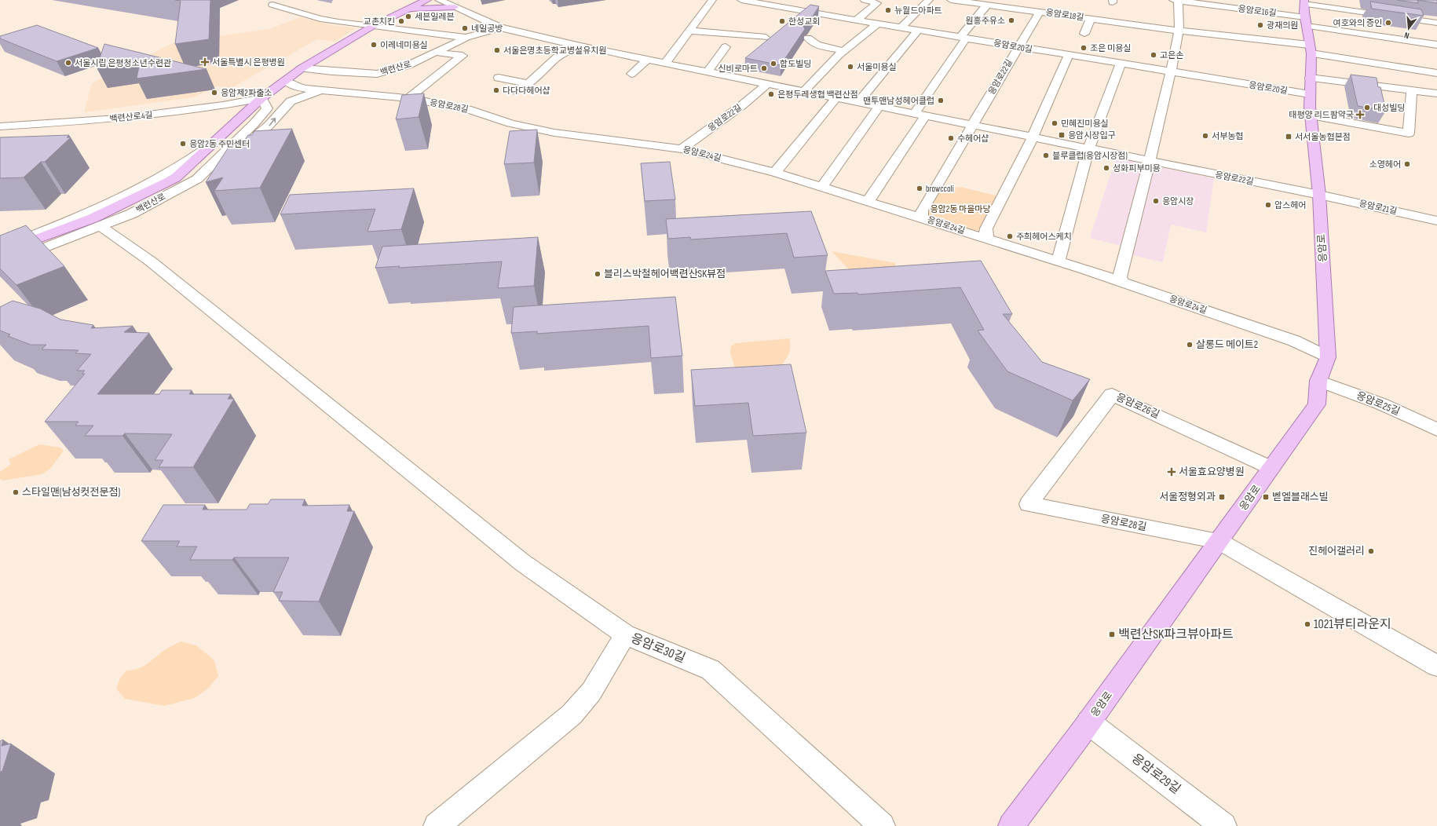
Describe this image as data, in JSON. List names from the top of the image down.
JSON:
{
  "streets": {
    "main road": ["백련산로", "응암로"],
    "street": [
      "응암로16길",
      "응암로18길",
      "응암로20길",
      "응암로22길",
      "응암로28길",
      "백련산로4길",
      "응암로24길",
      "응암로21길",
      "응암로25길",
      "응암로26길",
      "응암로30길",
      "응암로29길"
    ]
  },
  "crossings": [
    ["응암로16길", "응암로"],
    ["응암로18길", "응암로22길"],
    ["응암로18길", "응암로"],
    ["응암로20길", "응암로22길"],
    ["응암로20길", "응암로"],
    ["백련산로", "응암로28길"],
    ["백련산로", "백련산로4길"],
    ["응암로22길", "응암로24길"],
    ["응암로22길", "응암로21길"],
    ["응암로22길", "응암로"],
    ["응암로28길", "응암로24길"],
    ["응암로28길", "응암로"],
    ["응암로28길", "응암로26길"],
    ["응암로24길", "응암로"],
    ["응암로21길", "응암로"],
    ["응암로", "응암로25길"],
    ["응암로", "응암로26길"],
    ["응암로", "응암로29길"]
  ],
  "parks": ["응암2동 마을마당"],
  "places": {
    "other": [
      "뉴월드아파트",
      "세븐일레븐",
      "원흥주유소",
      "교촌치킨",
      "한성교회",
      "여호와의 증인",
      "광재의원",
      "네일공방",
      "이레네미용실",
      "조은 미용실",
      "서울은명초등학교병설유치원",
      "고은손",
      "서울시립 은평청소년수련관",
      "합도빌딩",
      "서울미용실",
      "신비로마트",
      "다다다헤어샵",
      "응암제2파출소",
      "은평두레생협 백련산점",
      "맨투맨남성헤어클럽",
      "대성빌딩",
      "민혜진미용실",
      "서부농협",
      "수헤어샵",
      "응암2동 주민센터",
      "블루클럽(응암시장점)",
      "소영헤어",
      "성화피부미용",
      "browccoli",
      "응암시장",
      "압스헤어",
      "주희헤어스케치",
      "블리스박철헤어백련산SK뷰점",
      "살롱드 메이트2",
      "스타일맨(남성컷전문점)",
      "진헤어갤러리",
      "1021뷰티라운지"
    ],
    "health": ["서울특별시 은평병원", "태평양 리드팜약국", "서울효요양병원"],
    "transit": [
      "응암시장입구",
      "서서울농협본점",
      "서울정형외과",
      "벧엘블래스빌",
      "백련산SK파크뷰아파트"
    ]
  },
  "north": "bottom"
}
